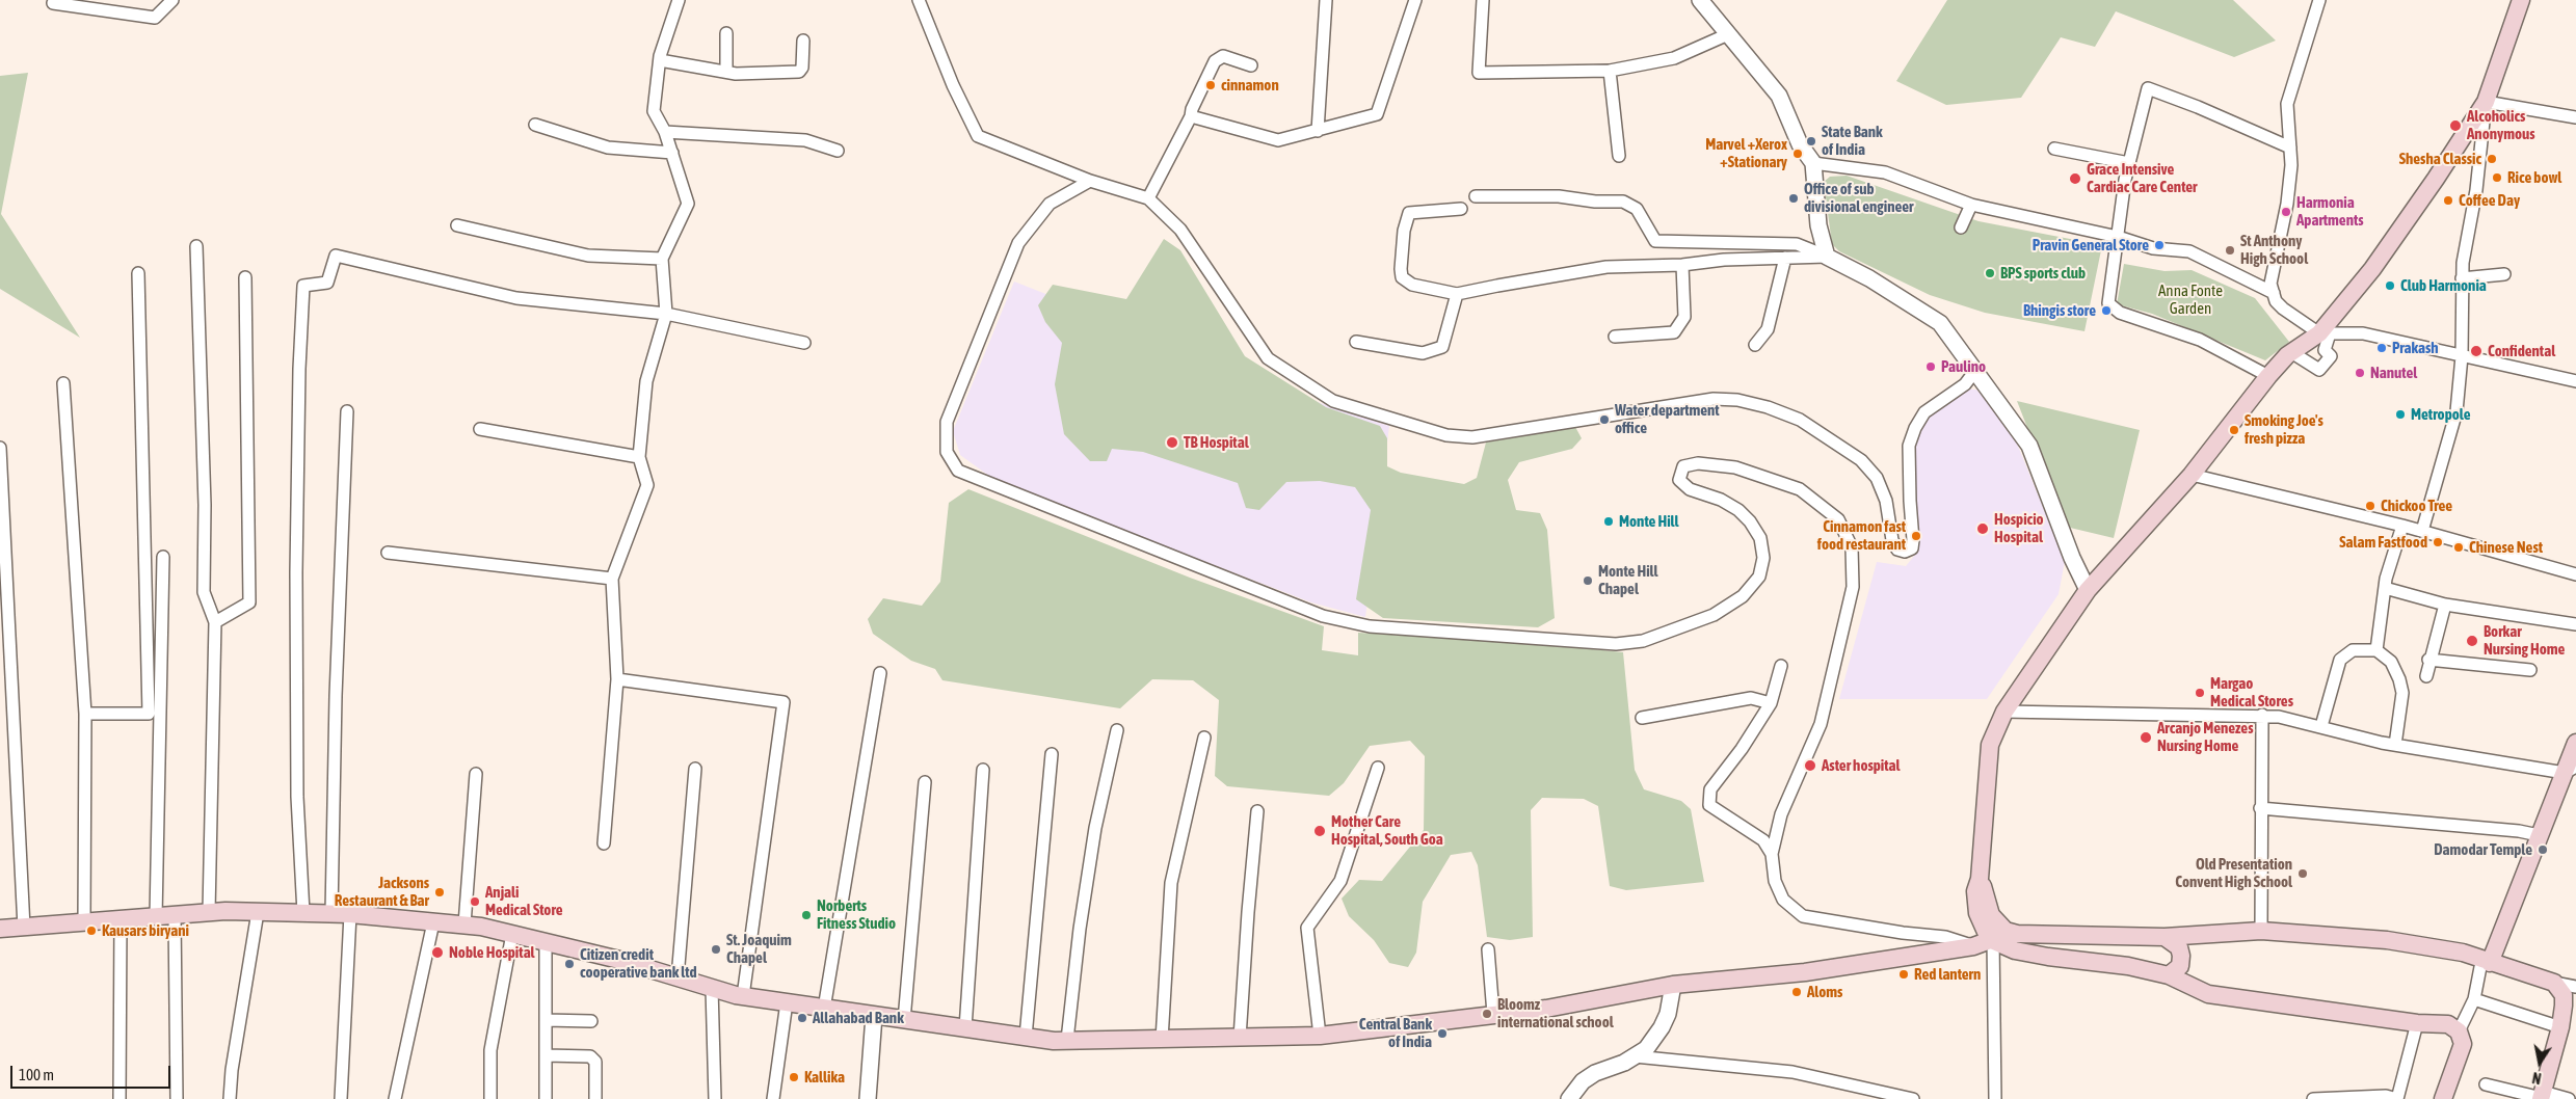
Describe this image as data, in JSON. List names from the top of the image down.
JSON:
{
  "parks": ["Anna Fonte Garden"],
  "places": [
    "cinnamon",
    "Alcoholics Anonymous",
    "State Bank of India",
    "Marvel +Xerox +Stationary",
    "Shesha Classic",
    "Rice bowl",
    "Grace Intensive Cardiac Care Center",
    "Office of sub divisional engineer",
    "Coffee Day",
    "Harmonia Apartments",
    "Pravin General Store",
    "St Anthony High School",
    "BPS sports club",
    "Club Harmonia",
    "Bhingis store",
    "Prakash",
    "Confidental",
    "Paulino",
    "Nanutel",
    "Metropole",
    "Water department office",
    "Smoking Joe's fresh pizza",
    "TB Hospital",
    "Chickoo Tree",
    "Monte Hill",
    "Hospicio Hospital",
    "Cinnamon fast food restaurant",
    "Salam Fastfood",
    "Chinese Nest",
    "Monte Hill Chapel",
    "Borkar Nursing Home",
    "Margao Medical Stores",
    "Arcanjo Menezes Nursing Home",
    "Aster hospital",
    "Mother Care Hospital, South Goa",
    "Damodar Temple",
    "Old Presentation Convent High School",
    "Jacksons Restaurant & Bar",
    "Anjali Medical Store",
    "Norberts Fitness Studio",
    "Kausars biryani",
    "St. Joaquim Chapel",
    "Noble Hospital",
    "Citizen credit cooperative bank ltd",
    "Red lantern",
    "Aloms",
    "Bloomz international school",
    "Allahabad Bank",
    "Central Bank of India",
    "Kallika"
  ],
  "scale_bar": "100 m",
  "north": "bottom"
}
